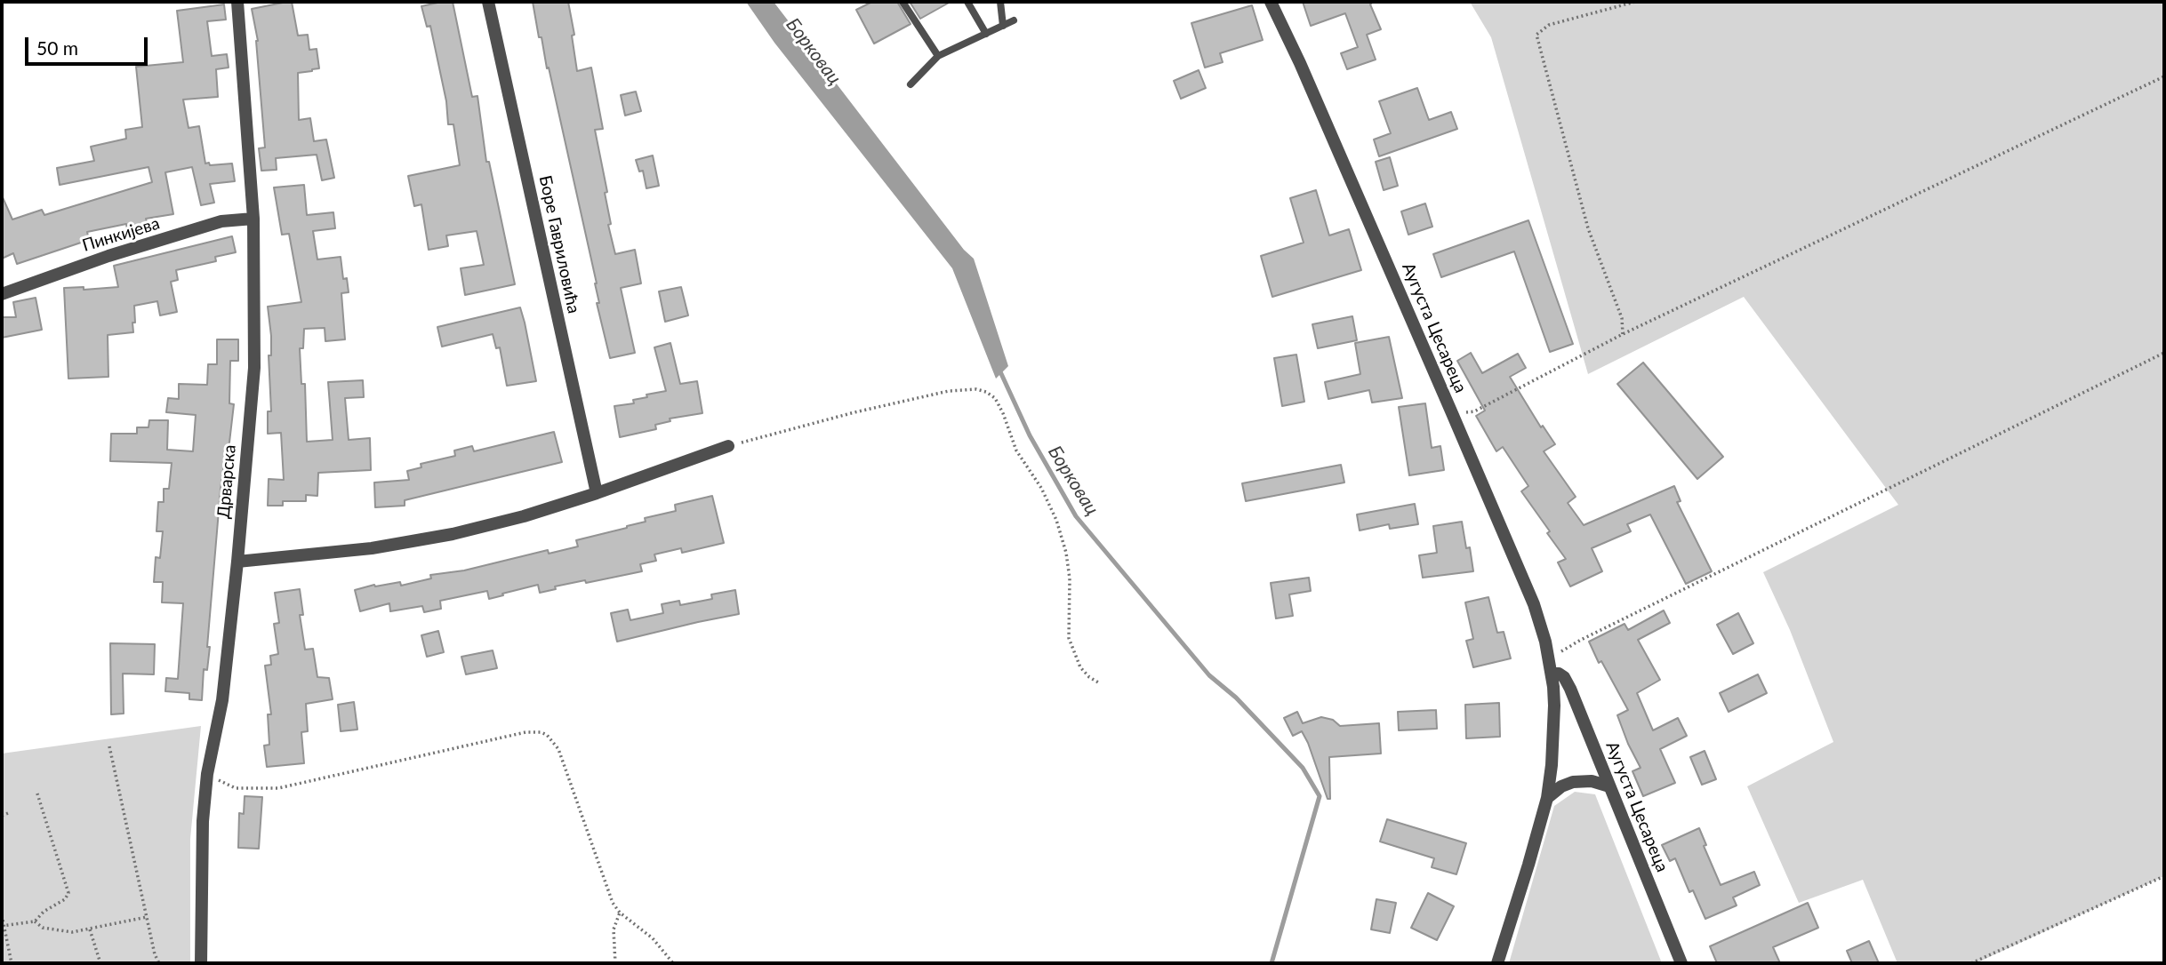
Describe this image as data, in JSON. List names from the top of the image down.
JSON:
{
  "streets": {
    "street": [
      "Пинкијева",
      "Боре Гавриловића",
      "Аугуста Цесареца",
      "Дрварска"
    ]
  },
  "crossings": [
    ["Пинкијева", "Дрварска"]
  ],
  "water": ["Борковац"],
  "scale_bar": "50 m"
}
